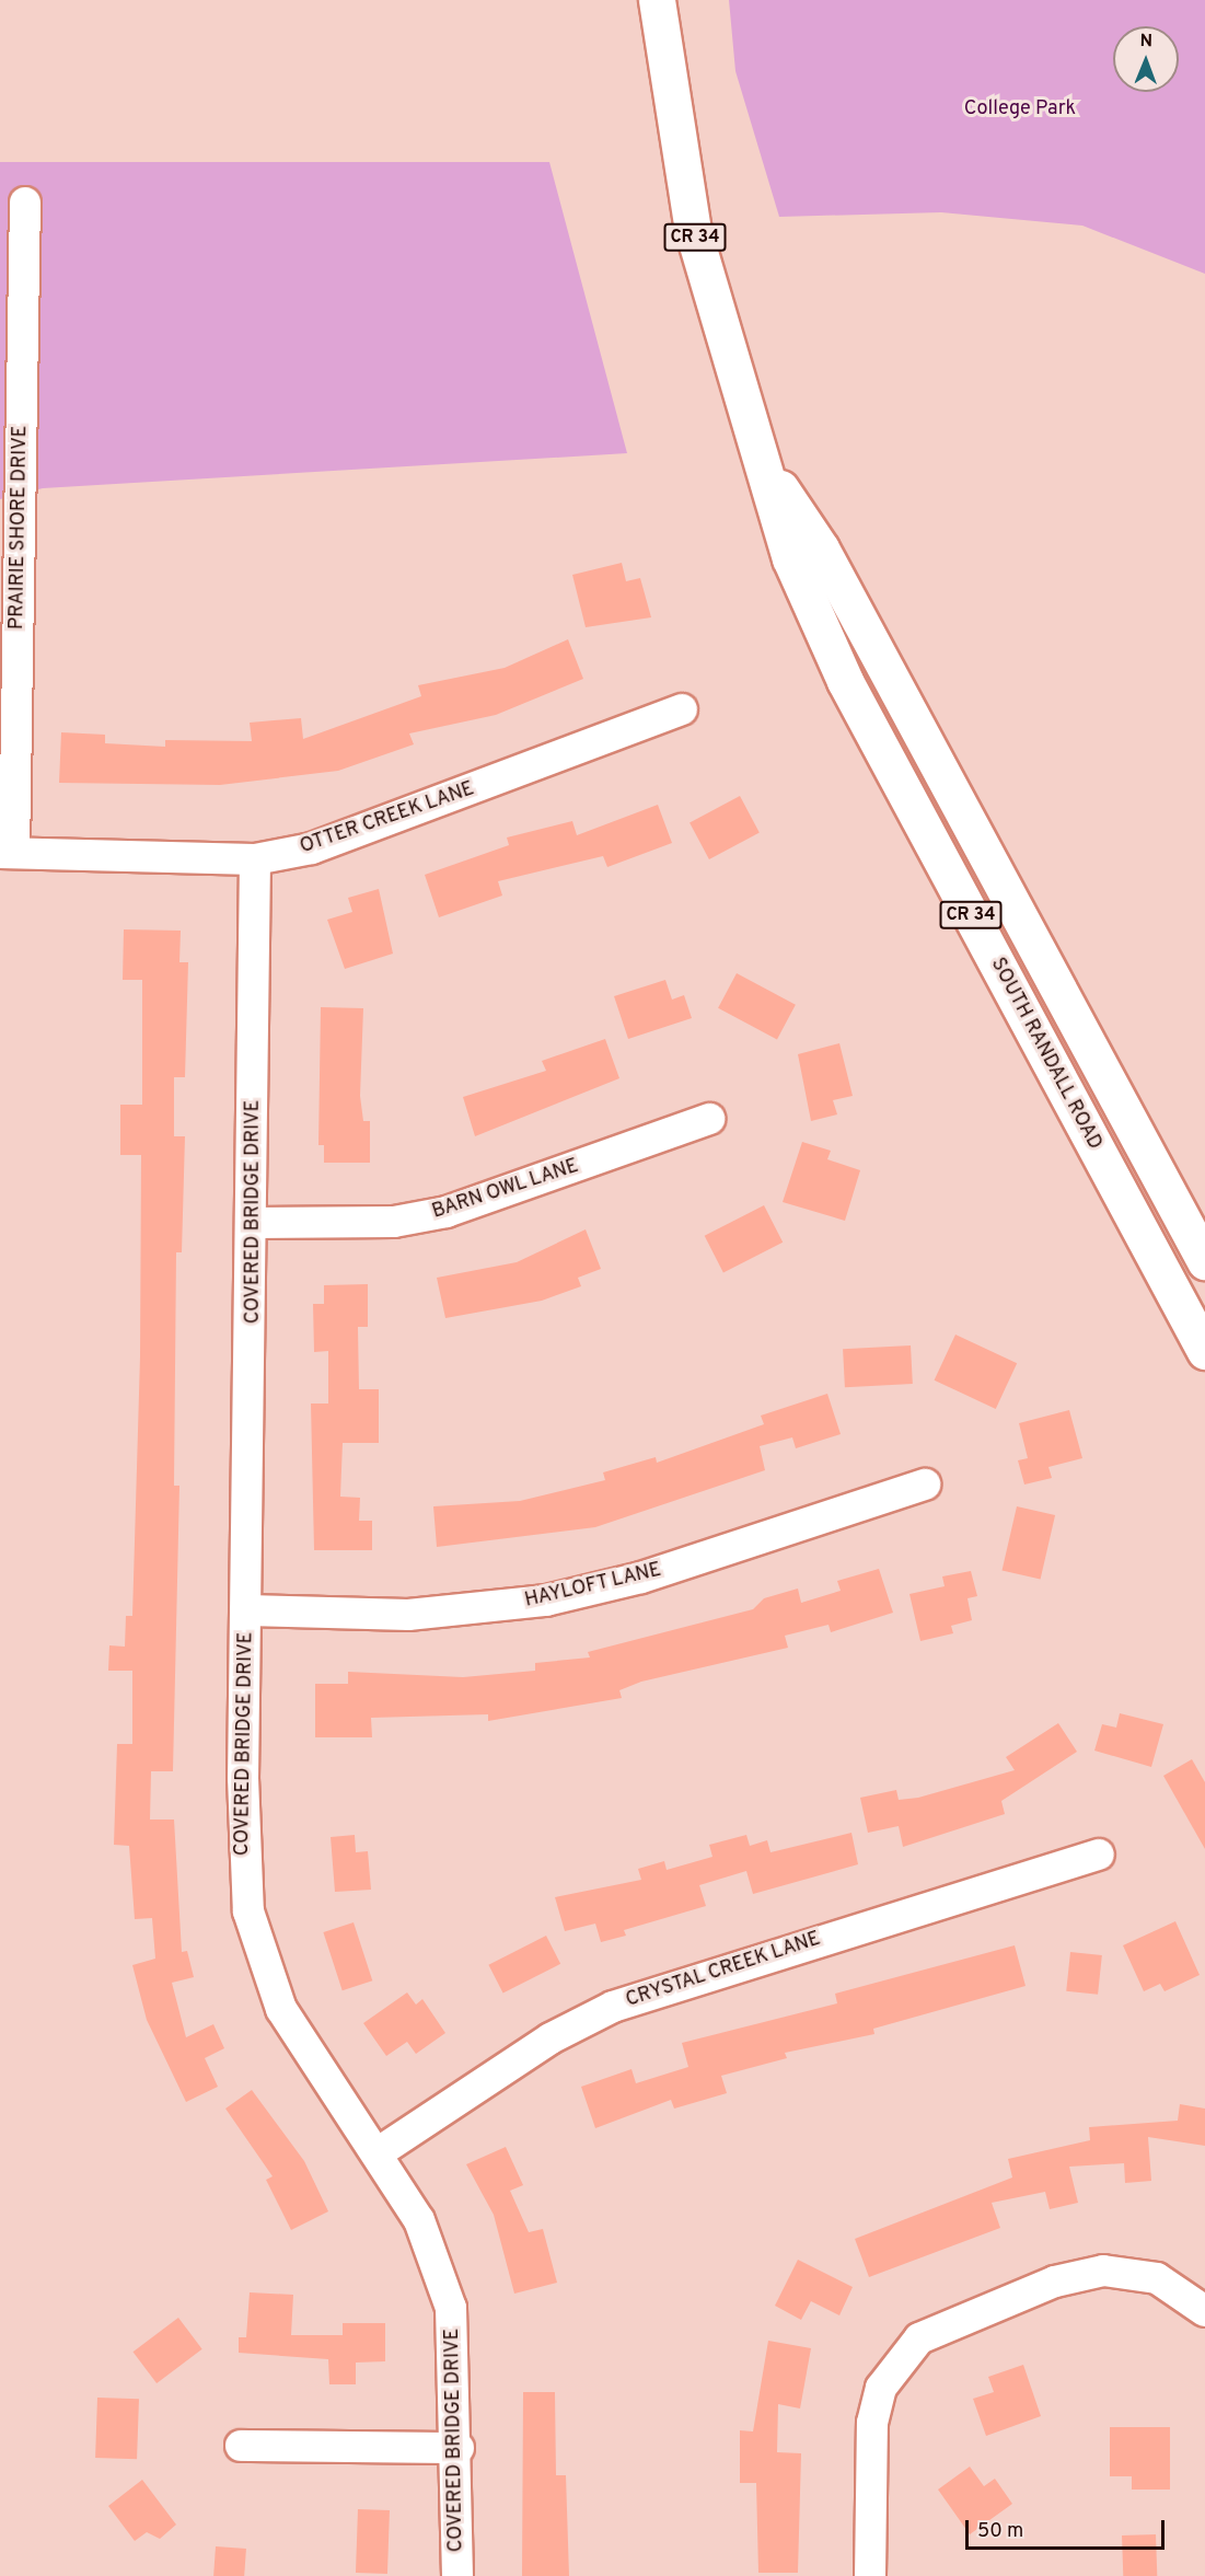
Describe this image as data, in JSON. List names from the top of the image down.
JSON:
{
  "streets": {
    "main road": ["CR 34", "SOUTH RANDALL ROAD"],
    "street": [
      "PRAIRIE SHORE DRIVE",
      "OTTER CREEK LANE",
      "BARN OWL LANE",
      "COVERED BRIDGE DRIVE",
      "HAYLOFT LANE",
      "CRYSTAL CREEK LANE"
    ]
  },
  "crossings": [
    ["PRAIRIE SHORE DRIVE", "OTTER CREEK LANE"],
    ["OTTER CREEK LANE", "COVERED BRIDGE DRIVE"],
    ["BARN OWL LANE", "COVERED BRIDGE DRIVE"],
    ["COVERED BRIDGE DRIVE", "HAYLOFT LANE"],
    ["COVERED BRIDGE DRIVE", "CRYSTAL CREEK LANE"]
  ],
  "parks": ["College Park"],
  "scale_bar": "50 m",
  "north": "top"
}
